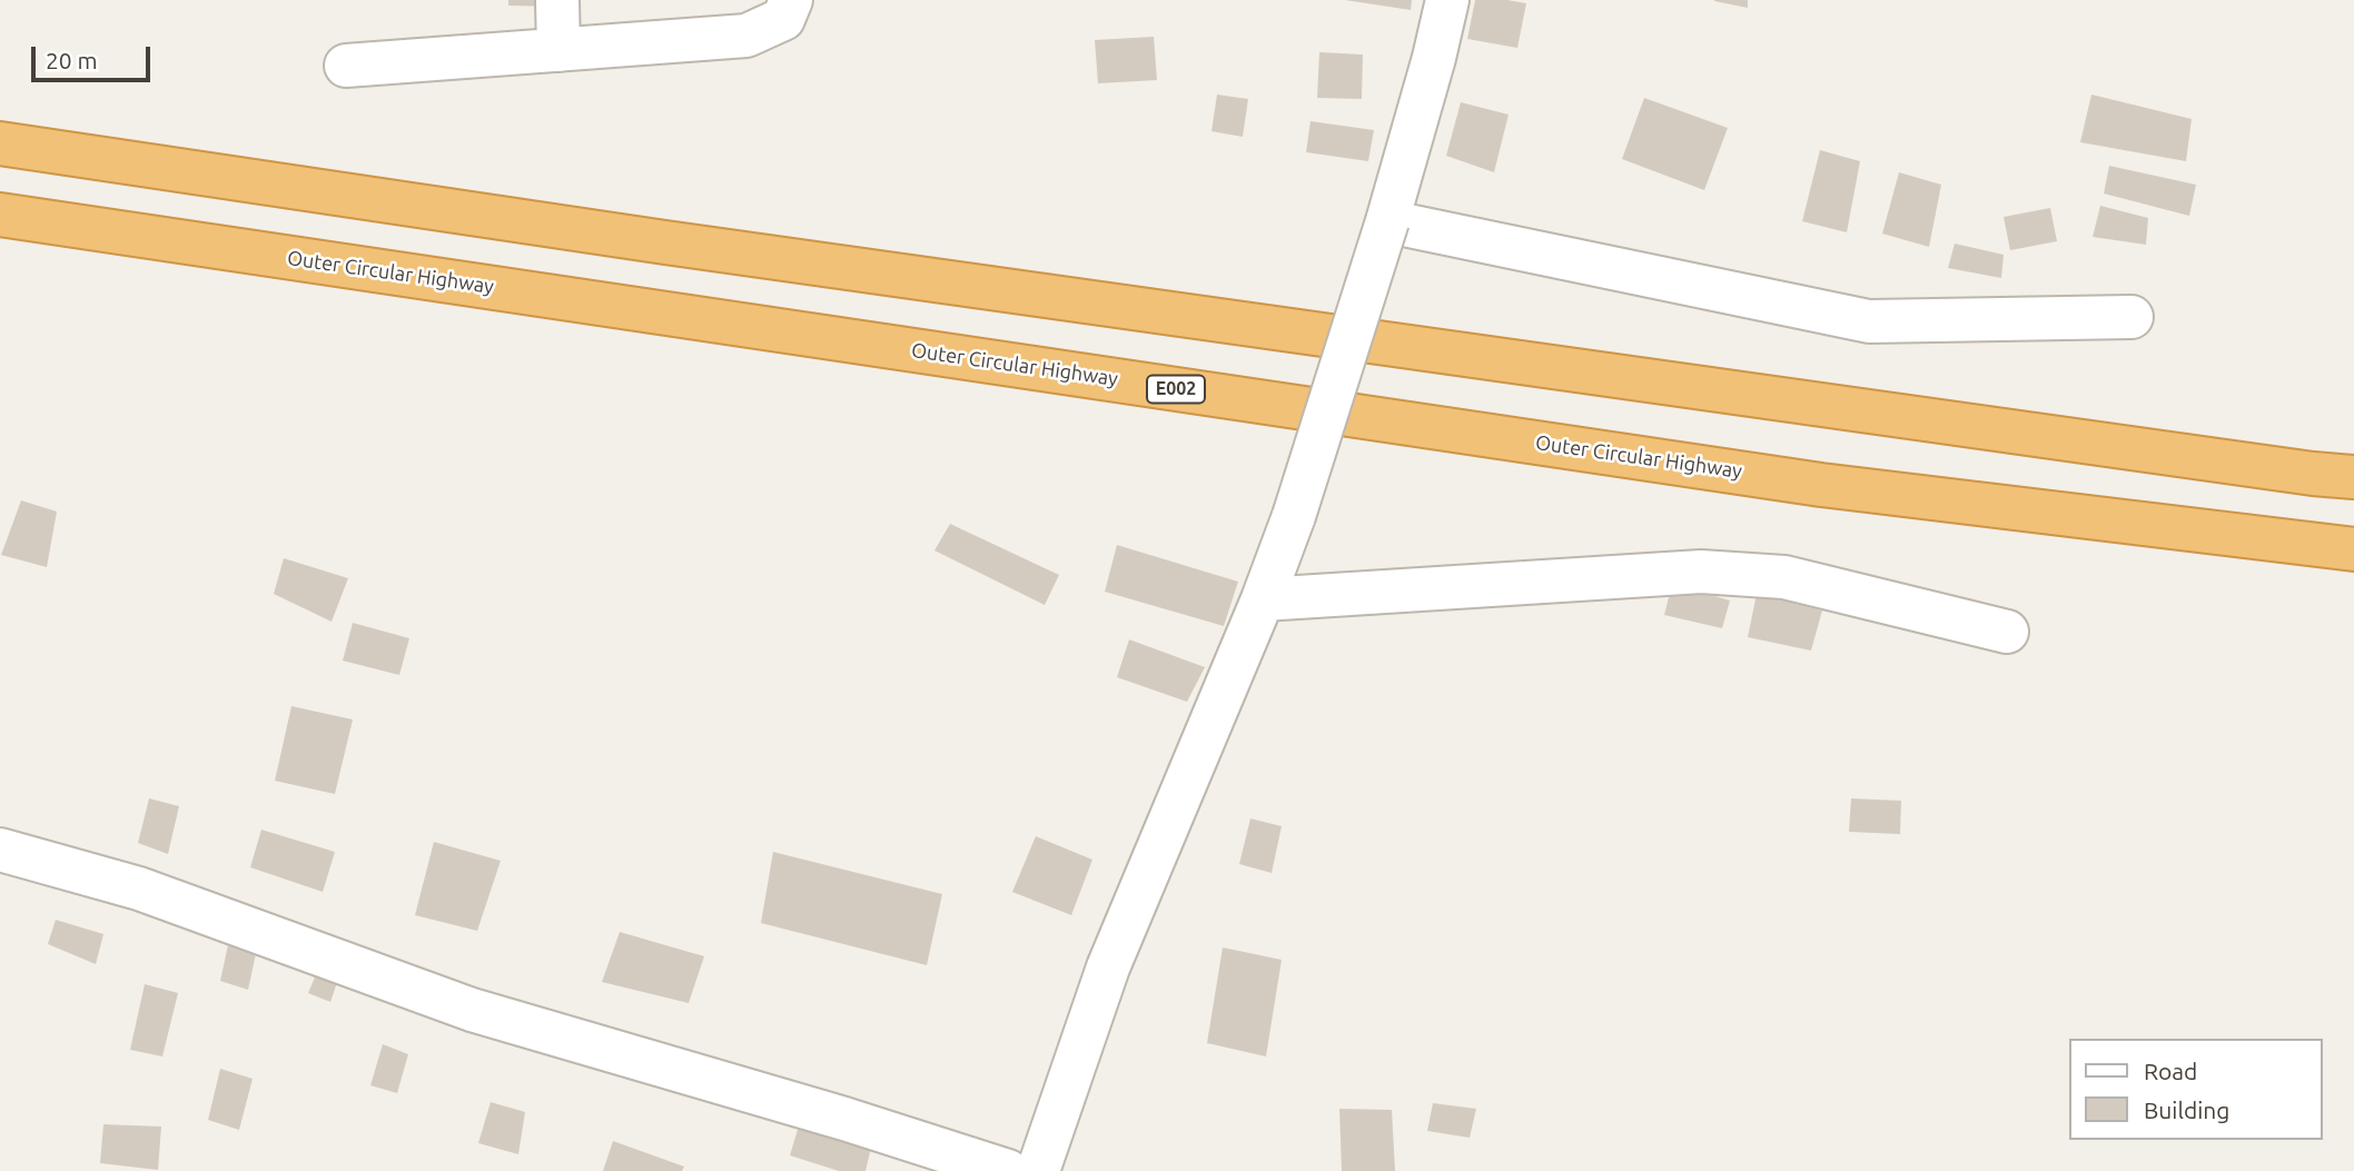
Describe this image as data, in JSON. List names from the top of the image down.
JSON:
{
  "streets": {
    "highway": ["Outer Circular Highway", "E002"]
  },
  "legend": ["Road", "Building"],
  "scale_bar": "20 m"
}
